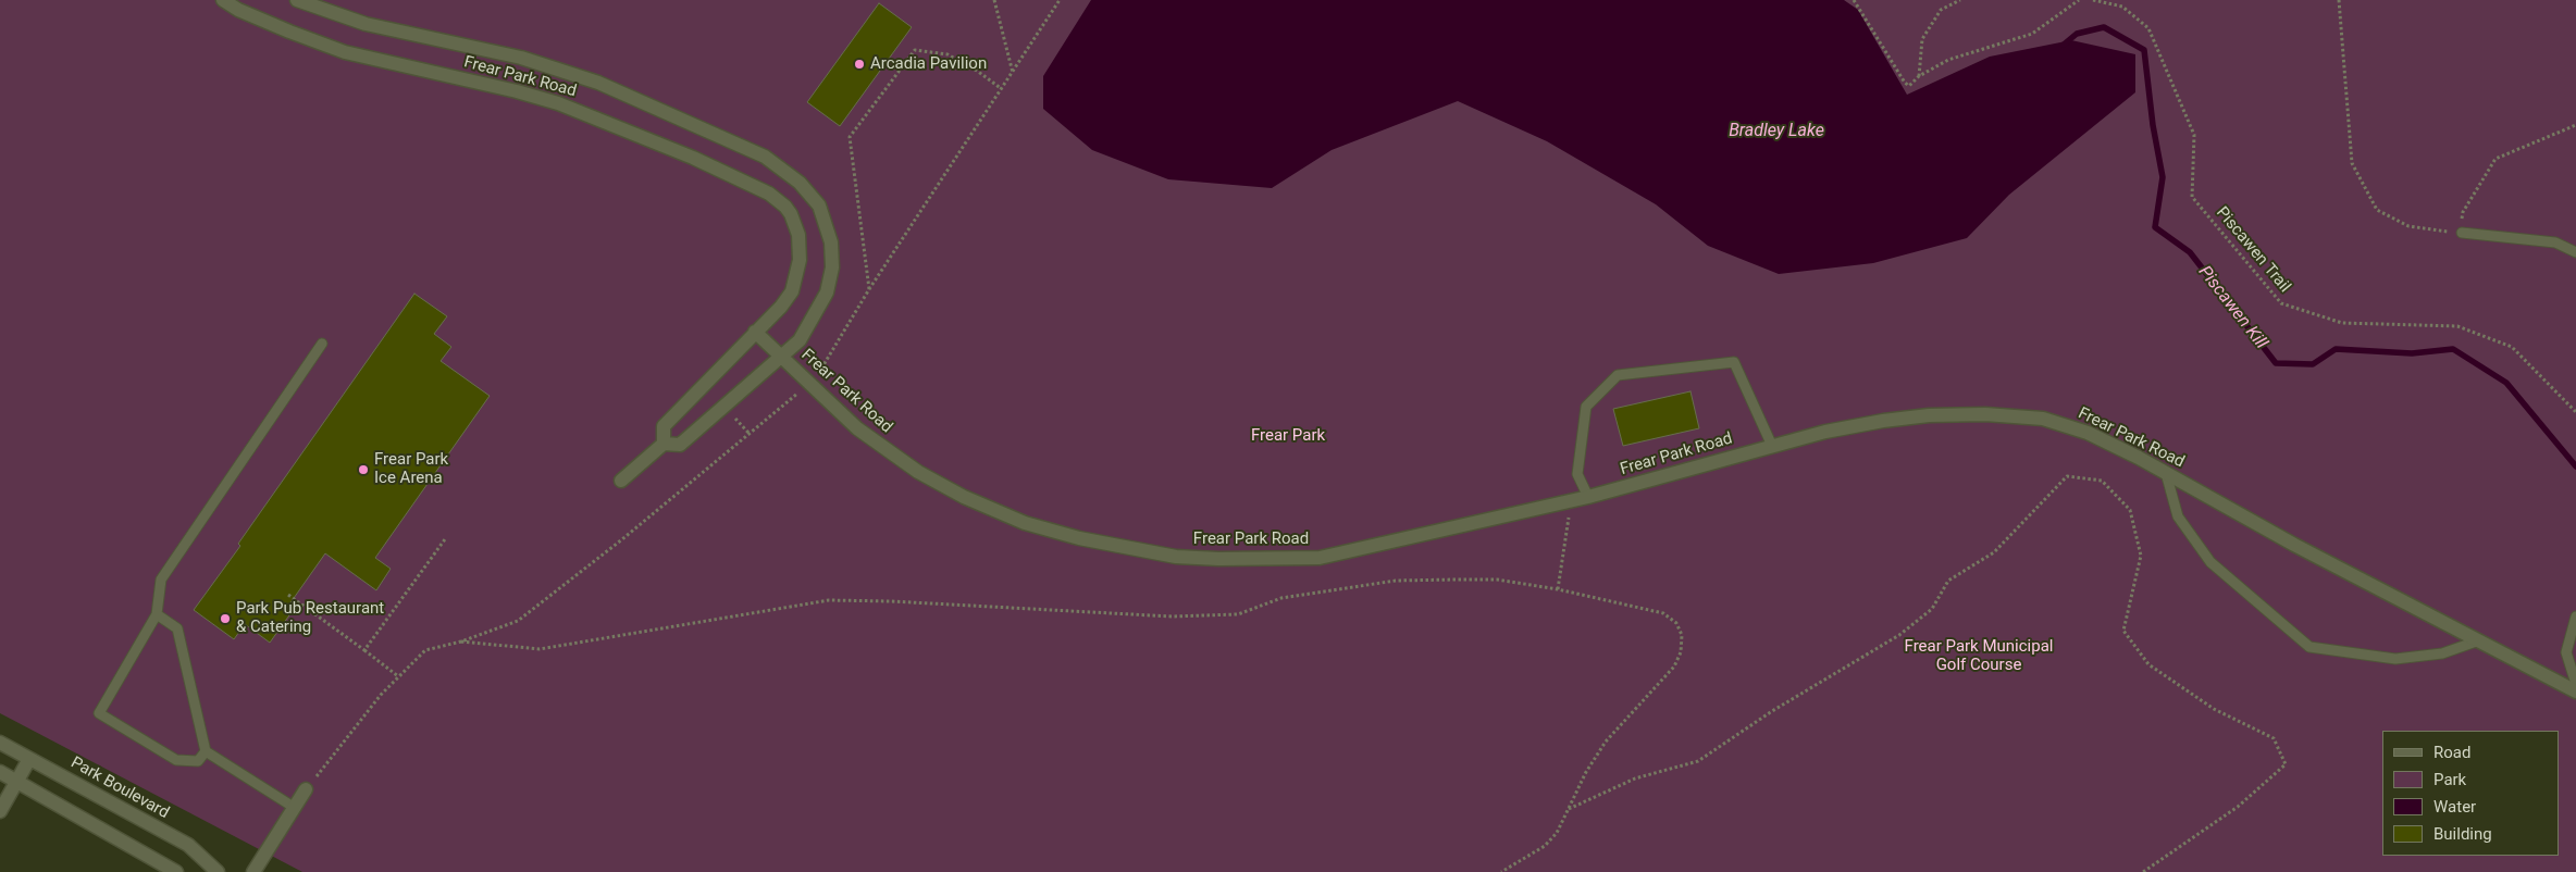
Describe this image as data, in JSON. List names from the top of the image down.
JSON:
{
  "streets": {
    "street": ["Frear Park Road", "Park Boulevard"],
    "path": ["Piscawen Trail"]
  },
  "water": ["Bradley Lake", "Piscawen Kill"],
  "parks": ["Frear Park", "Frear Park Municipal Golf Course"],
  "places": ["Arcadia Pavilion", "Frear Park Ice Arena", "Park Pub Restaurant & Catering"],
  "legend": [
    "Road",
    "Park",
    "Water",
    "Building"
  ]
}
